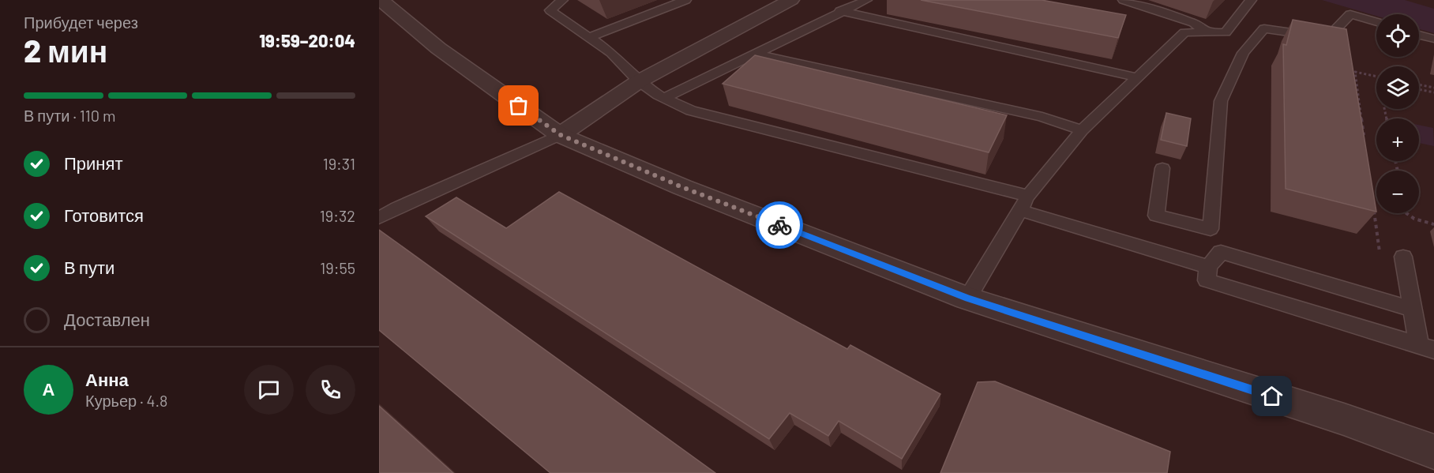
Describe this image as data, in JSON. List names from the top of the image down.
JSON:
{
  "page": {
    "heading": ["2 мин", "Прибудет через", "19:59–20:04"],
    "panel": ["Анна", "Курьер · 4.8"],
    "map_buttons": ["+", "−"],
    "bar": "В пути · 110 m",
    "list": [
      ["Принят", "19:31"],
      ["Готовится", "19:32"],
      ["В пути", "19:55"],
      "Доставлен"
    ],
    "round": "А"
  }
}
